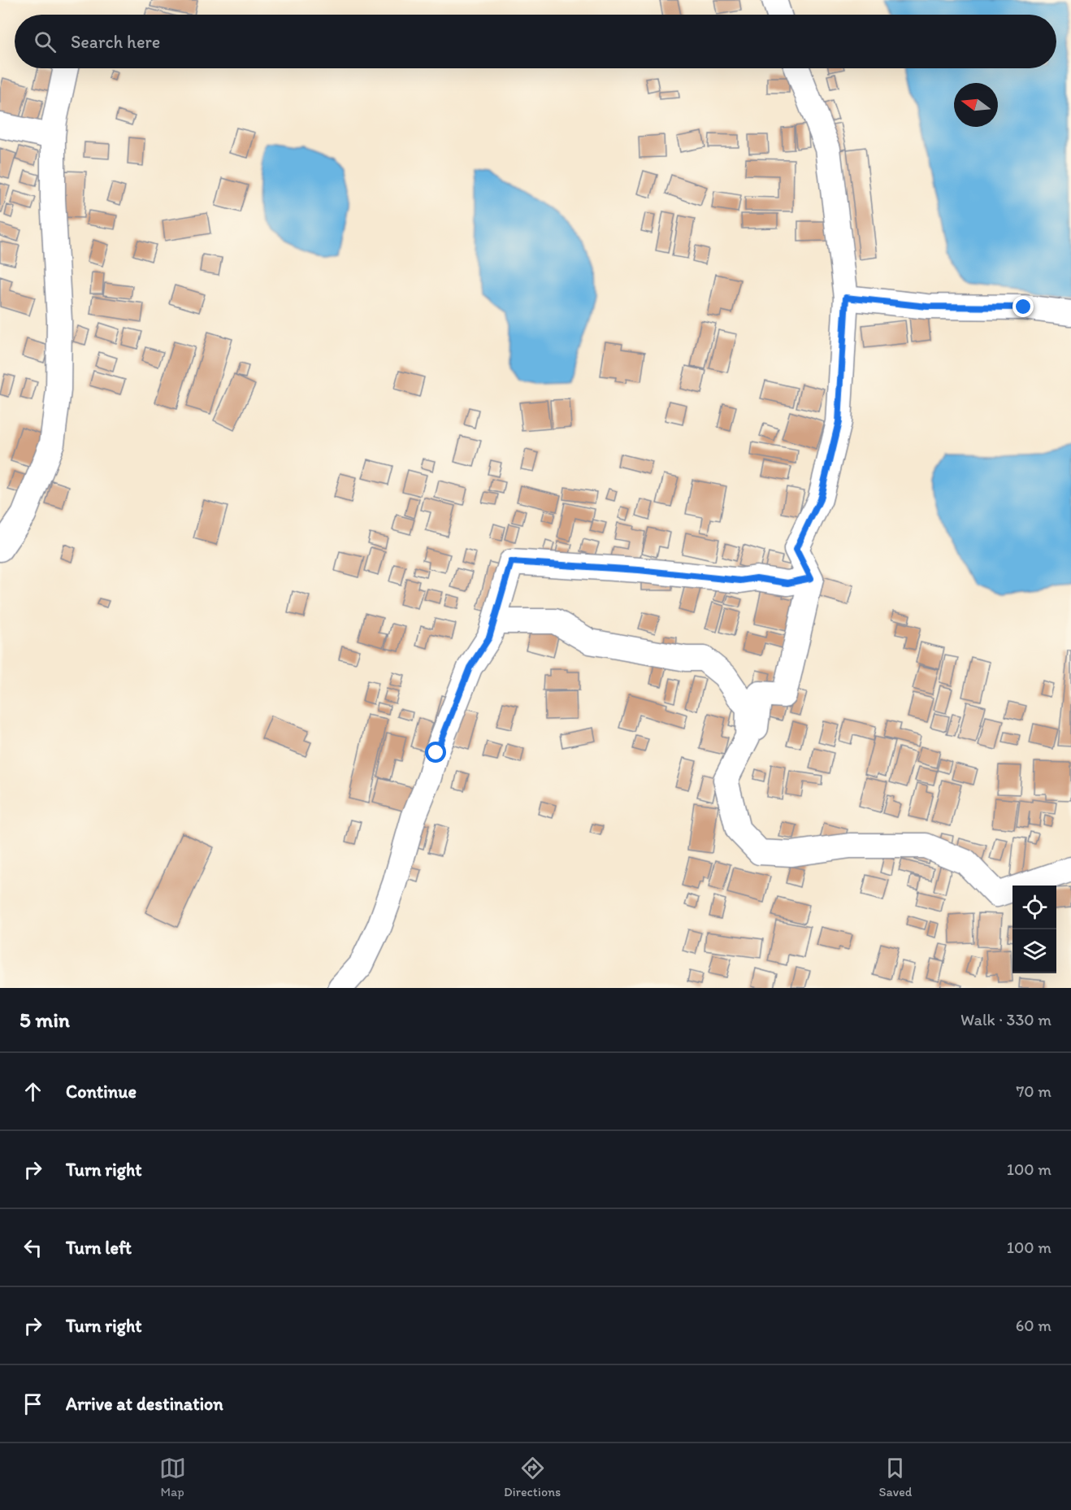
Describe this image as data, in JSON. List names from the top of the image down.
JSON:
{
  "north": "left",
  "page": {
    "search": "Search here",
    "heading": ["5 min", "Walk · 330 m"],
    "list": [
      ["Continue", "70 m"],
      ["Turn right", "100 m"],
      ["Turn left", "100 m"],
      ["Turn right", "60 m"],
      "Arrive at destination"
    ],
    "nav": ["Map", "Directions", "Saved"]
  }
}
